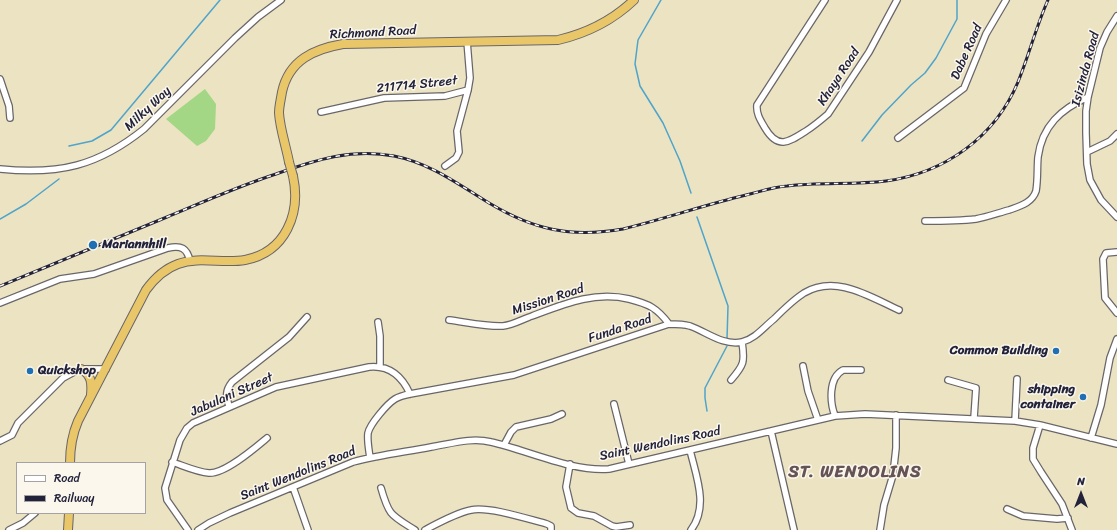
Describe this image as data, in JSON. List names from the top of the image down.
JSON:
{
  "streets": {
    "highway": ["Richmond Road"],
    "street": [
      "Dabe Road",
      "Isizinda Road",
      "Khaya Road",
      "211714 Street",
      "Milky Way",
      "Mission Road",
      "Funda Road",
      "Jabulani Street",
      "Saint Wendolins Road"
    ]
  },
  "crossings": [
    ["Mission Road", "Funda Road"],
    ["Funda Road", "Saint Wendolins Road"]
  ],
  "districts": ["ST. WENDOLINS"],
  "places": [
    "Mariannhill",
    "Common Building",
    "Quickshop",
    "shipping container"
  ],
  "legend": ["Road", "Railway"],
  "north": "top"
}
